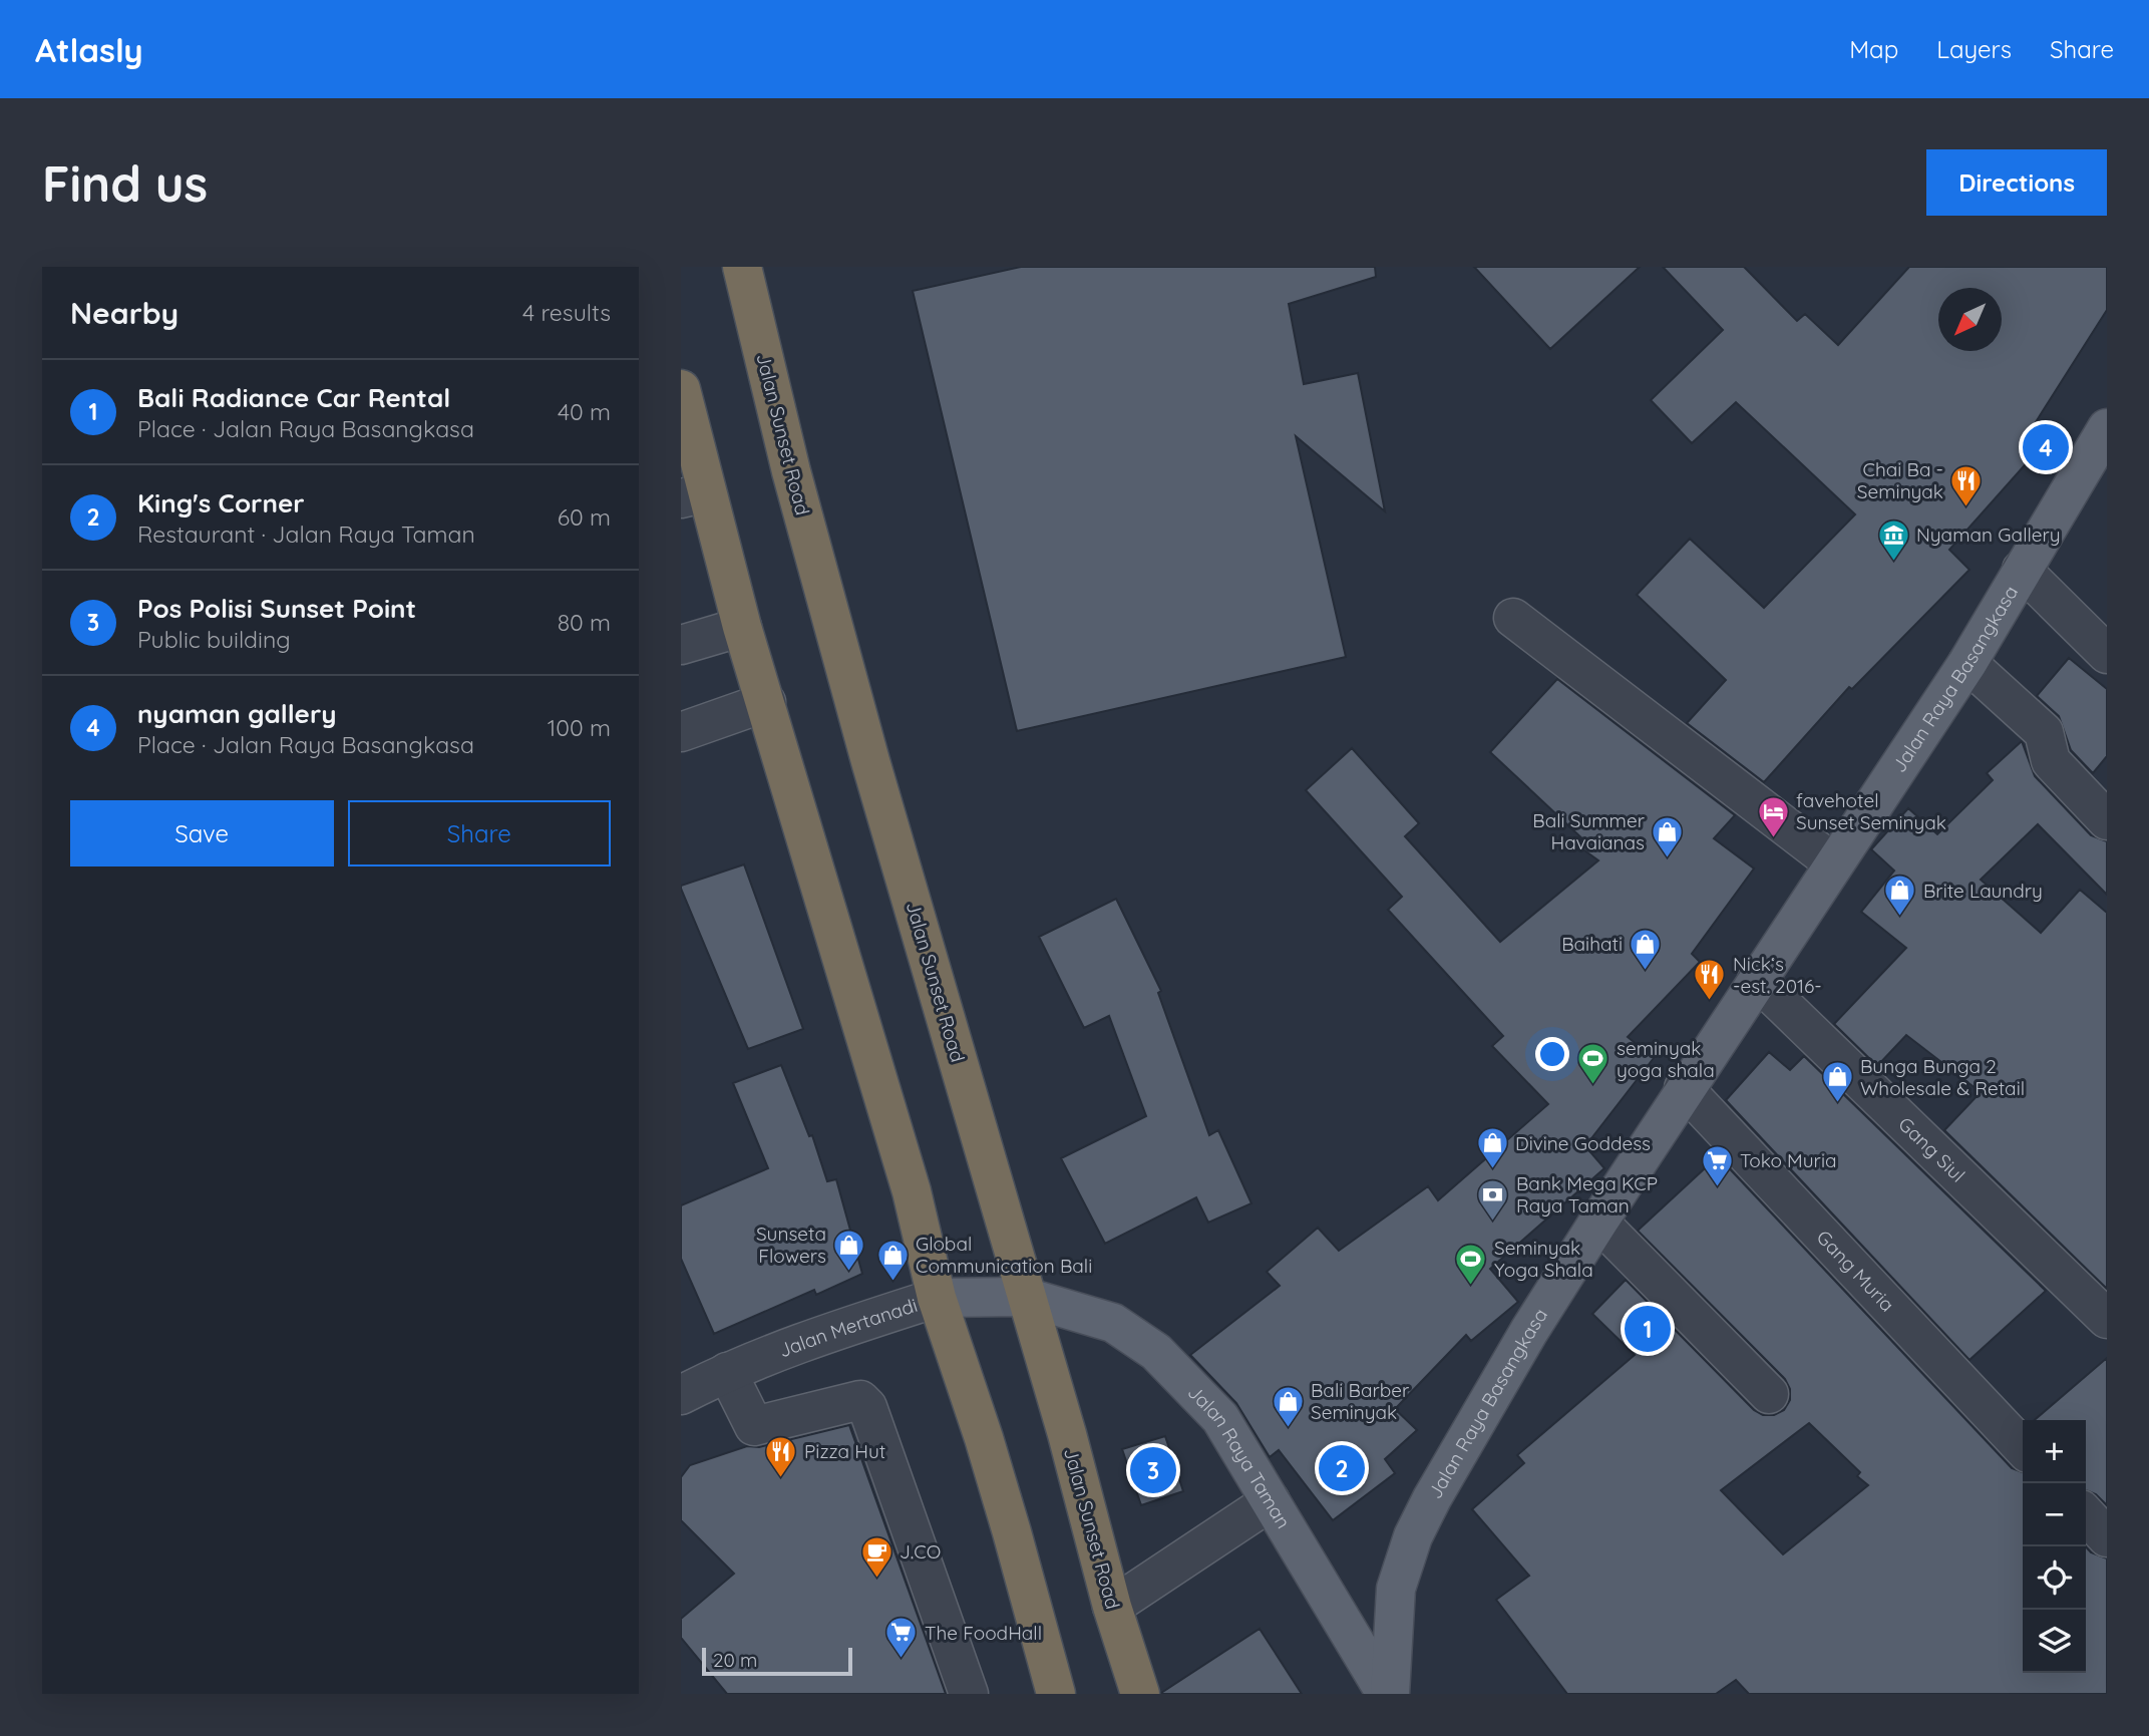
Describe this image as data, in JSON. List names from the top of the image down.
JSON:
{
  "streets": {
    "highway": ["Jalan Sunset Road"],
    "main road": ["Jalan Raya Basangkasa", "Jalan Mertanadi", "Jalan Raya Taman"],
    "street": ["Gang Siul", "Gang Muria"]
  },
  "crossings": [
    ["Jalan Sunset Road", "Jalan Mertanadi"],
    ["Jalan Sunset Road", "Jalan Raya Taman"],
    ["Jalan Raya Basangkasa", "Gang Siul"],
    ["Jalan Raya Basangkasa", "Gang Muria"],
    ["Jalan Raya Basangkasa", "Jalan Raya Taman"],
    ["Jalan Mertanadi", "Jalan Raya Taman"]
  ],
  "places": {
    "restaurant": ["Chai Ba - Seminyak", "Nick‘s -est. 2016-", "Pizza Hut"],
    "museum": ["Nyaman Gallery"],
    "hotel": ["favehotel Sunset Seminyak"],
    "shop": [
      "Bali Summer Havaianas",
      "Brite Laundry",
      "Baihati",
      "Bunga Bunga 2 Wholesale & Retail",
      "Divine Goddess",
      "Sunseta Flowers",
      "Global Communication Bali",
      "Bali Barber Seminyak"
    ],
    "sports": ["seminyak yoga shala", "Seminyak Yoga Shala"],
    "supermarket": ["Toko Muria", "The FoodHall"],
    "bank": ["Bank Mega KCP Raya Taman"],
    "cafe": ["J.CO"]
  },
  "scale_bar": "20 m",
  "north": "bottom left",
  "page": {
    "header": "Atlasly",
    "nav": ["Map", "Layers", "Share"],
    "buttons": [
      "Directions",
      ["Save", "Share"]
    ],
    "title": "Find us",
    "heading": ["Nearby", "4 results"],
    "list": [
      {
        "mark": "1",
        "name": "Bali Radiance Car Rental",
        "note": "Place · Jalan Raya Basangkasa",
        "value": "40 m"
      },
      {
        "mark": "2",
        "name": "King's Corner",
        "note": "Restaurant · Jalan Raya Taman",
        "value": "60 m"
      },
      {
        "mark": "3",
        "name": "Pos Polisi Sunset Point",
        "note": "Public building",
        "value": "80 m"
      },
      {
        "mark": "4",
        "name": "nyaman gallery",
        "note": "Place · Jalan Raya Basangkasa",
        "value": "100 m"
      }
    ],
    "pins": [
      "4",
      "1",
      "2",
      "3"
    ],
    "map_buttons": ["+", "−"],
    "scale": "20 m"
  }
}
